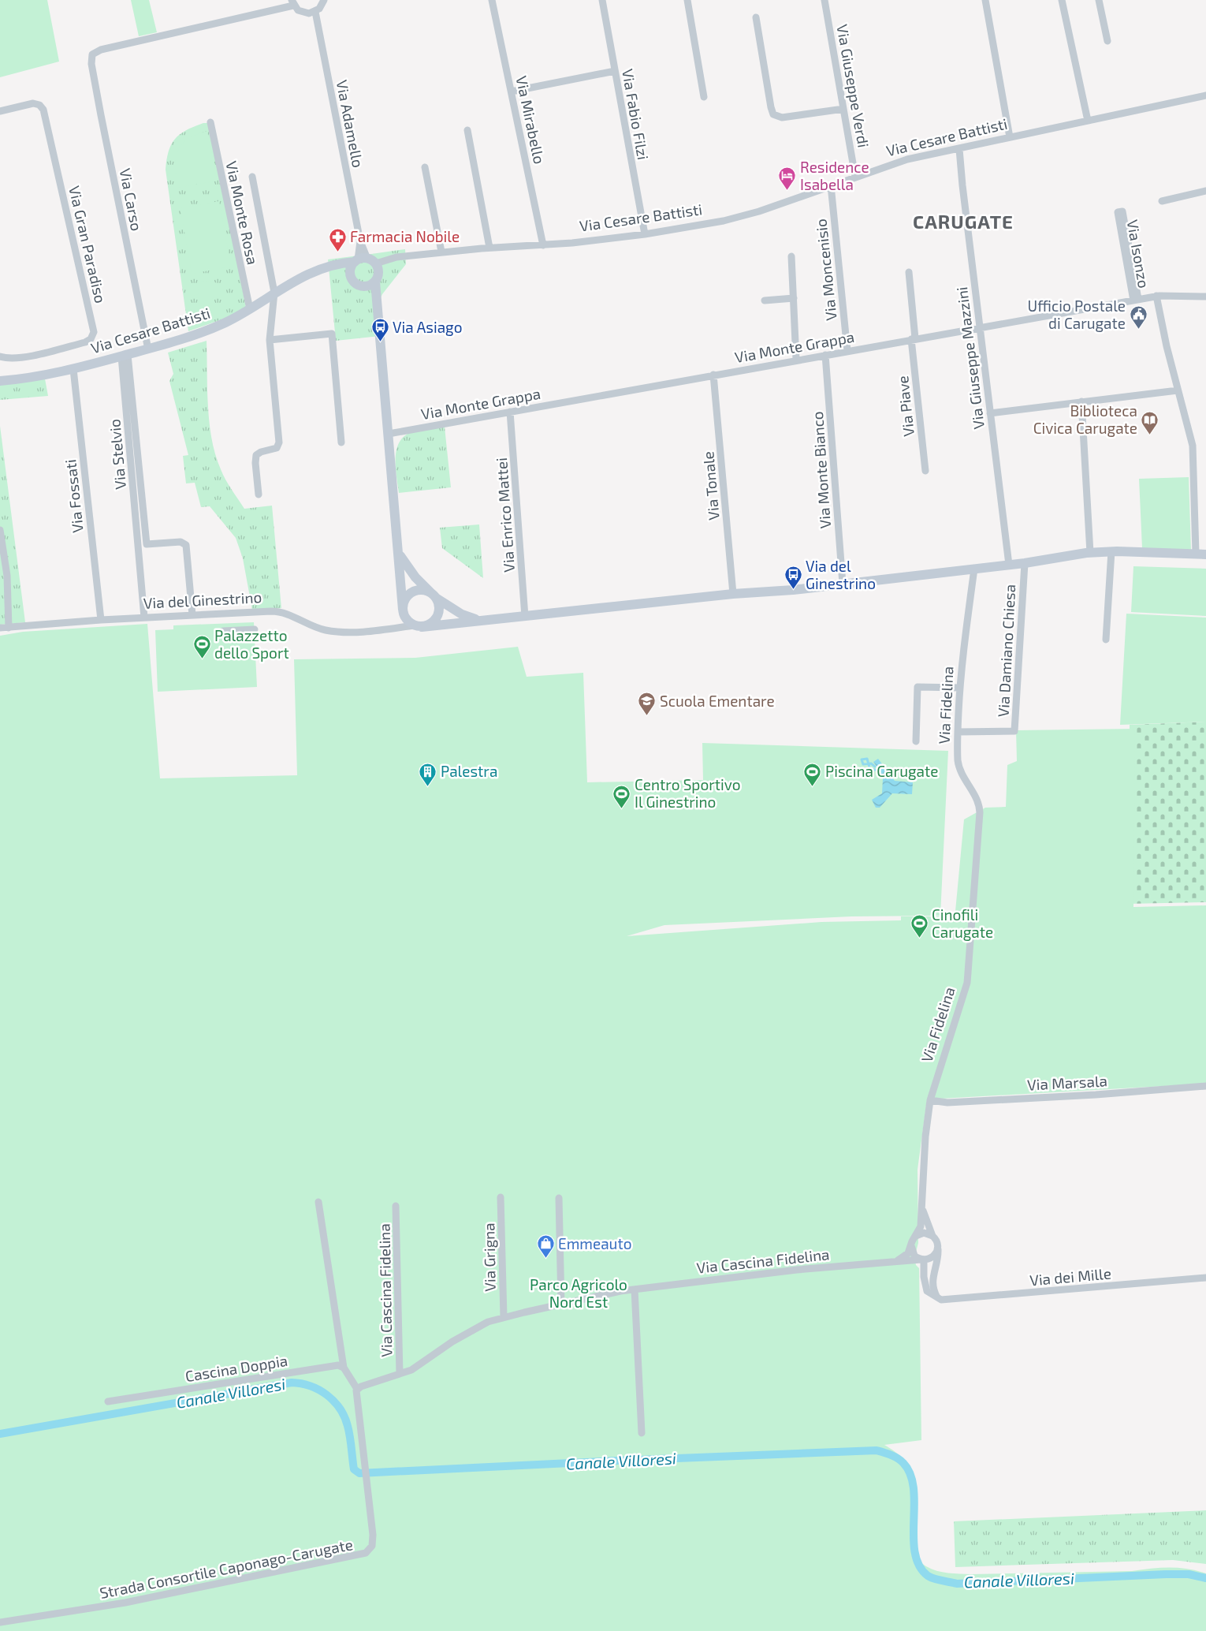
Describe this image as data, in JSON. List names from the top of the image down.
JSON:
{
  "streets": {
    "street": [
      "Via Giuseppe Verdi",
      "Via Fabio Filzi",
      "Via Mirabello",
      "Via Adamello",
      "Via Cesare Battisti",
      "Via Carso",
      "Via Monte Rosa",
      "Via Gran Paradiso",
      "Via Isonzo",
      "Via Moncenisio",
      "Via Monte Grappa",
      "Via Giuseppe Mazzini",
      "Via Piave",
      "Via Stelvio",
      "Via Monte Bianco",
      "Via Tonale",
      "Via Fossati",
      "Via Enrico Mattei",
      "Via del Ginestrino",
      "Via Damiano Chiesa",
      "Via Fidelina",
      "Via Marsala",
      "Via Grigna",
      "Via Cascina Fidelina",
      "Via dei Mille",
      "Cascina Doppia",
      "Strada Consortile Caponago-Carugate"
    ]
  },
  "crossings": [
    ["Via Giuseppe Verdi", "Via Cesare Battisti"],
    ["Via Fabio Filzi", "Via Cesare Battisti"],
    ["Via Mirabello", "Via Cesare Battisti"],
    ["Via Adamello", "Via Cesare Battisti"],
    ["Via Cesare Battisti", "Via Carso"],
    ["Via Cesare Battisti", "Via Monte Rosa"],
    ["Via Cesare Battisti", "Via Moncenisio"],
    ["Via Cesare Battisti", "Via Giuseppe Mazzini"],
    ["Via Cesare Battisti", "Via Stelvio"],
    ["Via Cesare Battisti", "Via Fossati"],
    ["Via Isonzo", "Via Monte Grappa"],
    ["Via Moncenisio", "Via Monte Grappa"],
    ["Via Monte Grappa", "Via Giuseppe Mazzini"],
    ["Via Monte Grappa", "Via Piave"],
    ["Via Monte Grappa", "Via Monte Bianco"],
    ["Via Monte Grappa", "Via Tonale"],
    ["Via Monte Grappa", "Via Enrico Mattei"],
    ["Via Stelvio", "Via del Ginestrino"],
    ["Via Monte Bianco", "Via del Ginestrino"],
    ["Via Tonale", "Via del Ginestrino"],
    ["Via Fossati", "Via del Ginestrino"],
    ["Via Enrico Mattei", "Via del Ginestrino"],
    ["Via del Ginestrino", "Via Fidelina"],
    ["Via Damiano Chiesa", "Via Fidelina"],
    ["Via Fidelina", "Via Marsala"],
    ["Via Fidelina", "Via Cascina Fidelina"],
    ["Via Grigna", "Via Cascina Fidelina"],
    ["Via Cascina Fidelina", "Strada Consortile Caponago-Carugate"]
  ],
  "districts": ["CARUGATE"],
  "water": ["Canale Villoresi"],
  "parks": ["Parco Agricolo Nord Est"],
  "places": {
    "hotel": ["Residence Isabella"],
    "pharmacy": ["Farmacia Nobile"],
    "public building": ["Ufficio Postale di Carugate"],
    "bus stop": ["Via Asiago", "Via del Ginestrino"],
    "library": ["Biblioteca Civica Carugate"],
    "sports": [
      "Palazzetto dello Sport",
      "Piscina Carugate",
      "Centro Sportivo Il Ginestrino",
      "Cinofili Carugate"
    ],
    "school or university": ["Scuola Ementare"],
    "building": ["Palestra"],
    "shop": ["Emmeauto"]
  }
}
